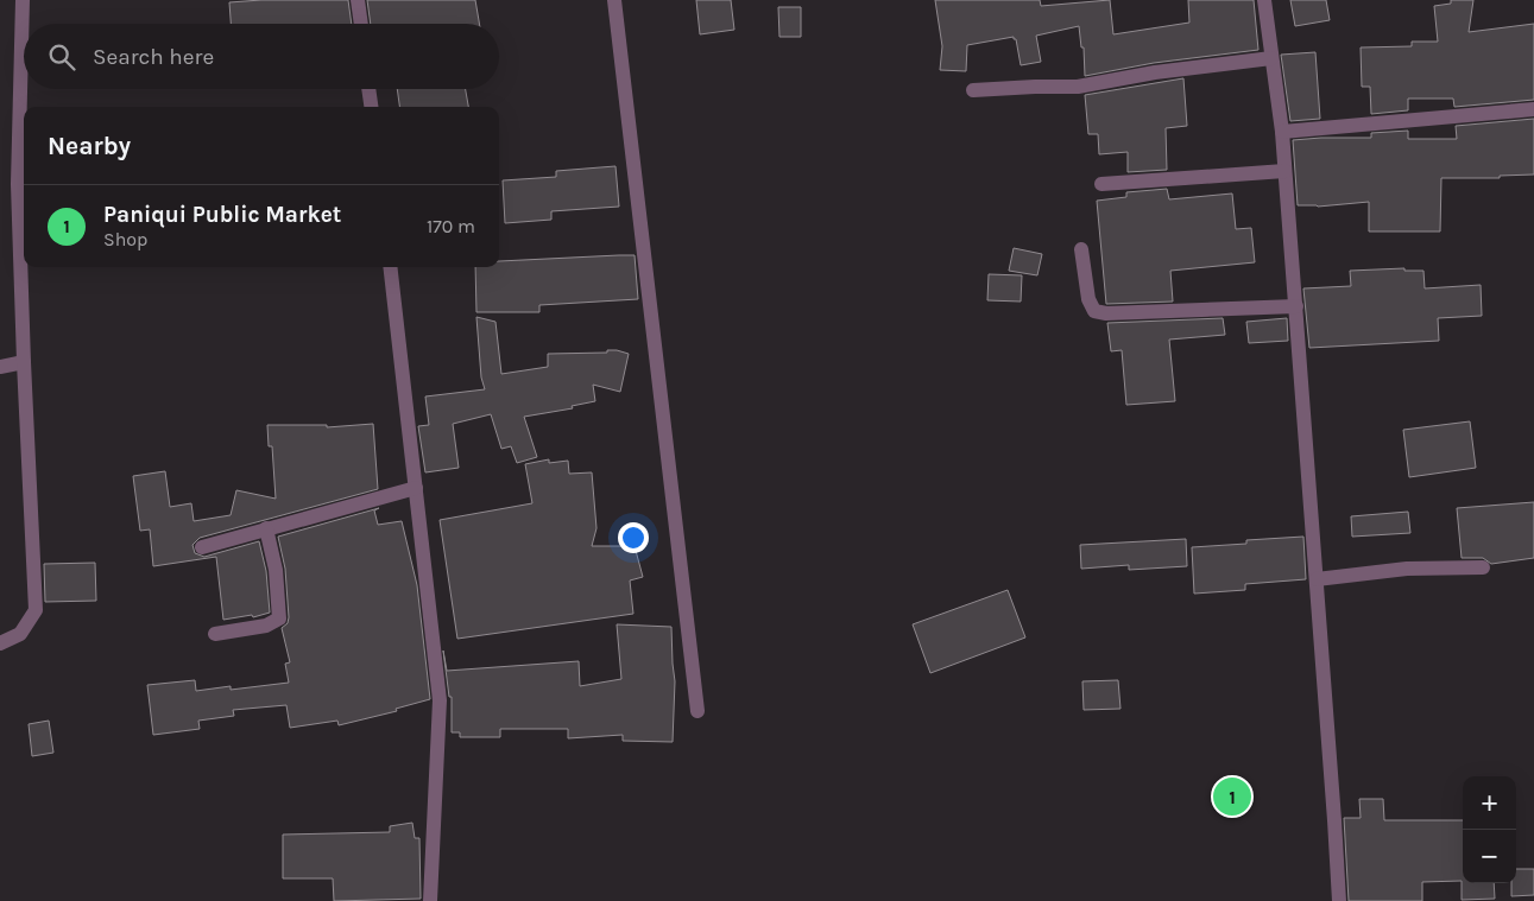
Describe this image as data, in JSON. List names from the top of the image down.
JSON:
{
  "page": {
    "search": "Search here",
    "heading": "Nearby",
    "list": [
      {
        "mark": "1",
        "name": "Paniqui Public Market",
        "note": "Shop",
        "value": "170 m"
      }
    ],
    "pins": "1",
    "map_buttons": ["+", "−"]
  }
}
